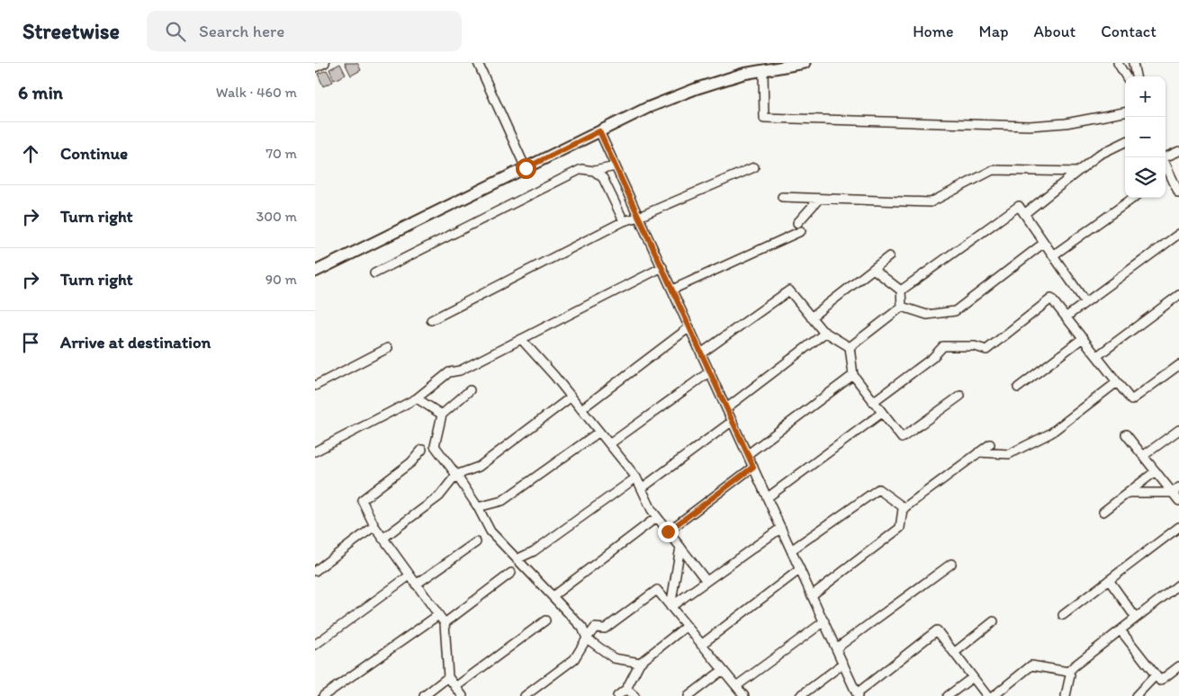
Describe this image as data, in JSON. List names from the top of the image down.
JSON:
{
  "page": {
    "header": "Streetwise",
    "search": "Search here",
    "nav": [
      "Home",
      "Map",
      "About",
      "Contact"
    ],
    "heading": ["6 min", "Walk · 460 m"],
    "map_buttons": ["+", "−"],
    "list": [
      ["Continue", "70 m"],
      ["Turn right", "300 m"],
      ["Turn right", "90 m"],
      "Arrive at destination"
    ]
  }
}
